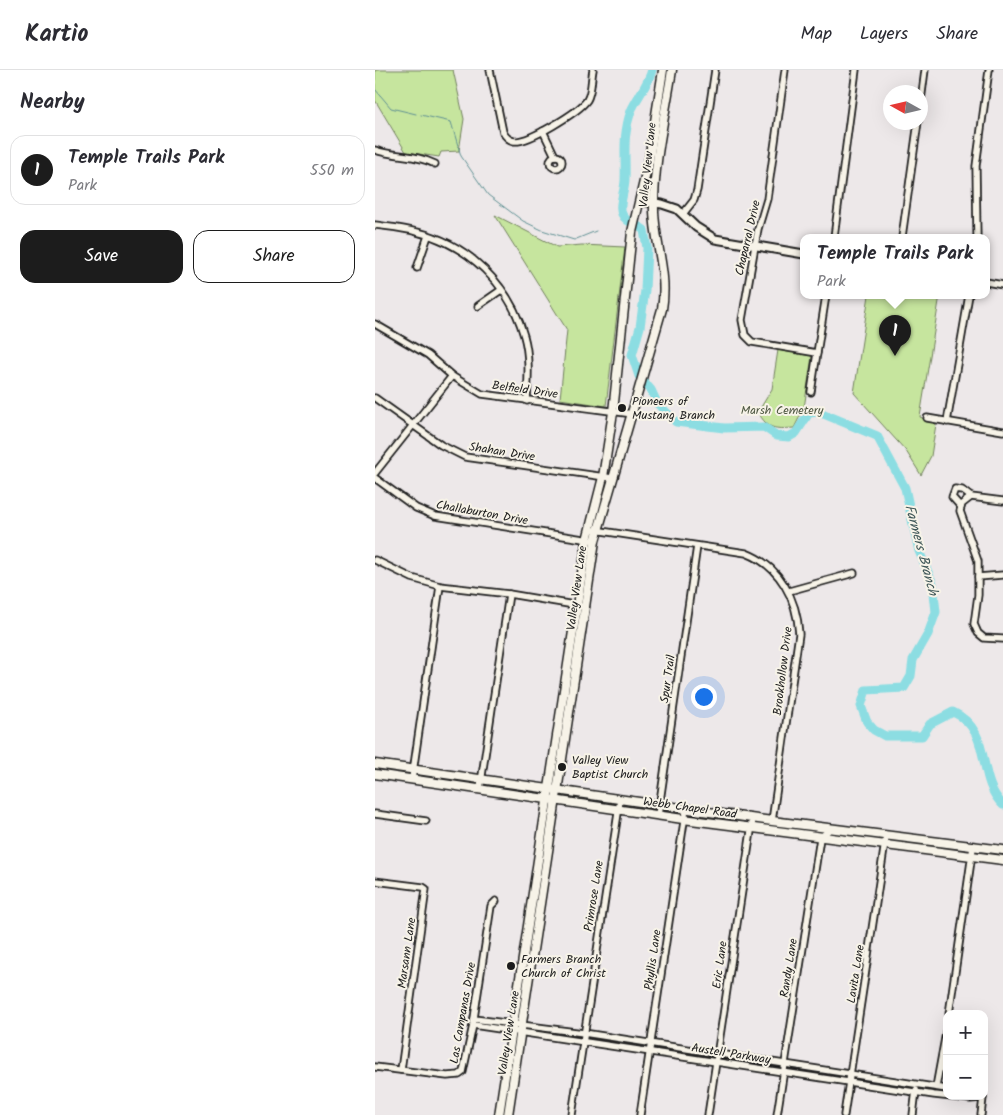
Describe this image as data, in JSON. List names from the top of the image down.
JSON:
{
  "streets": {
    "main road": ["Valley View Lane", "Webb Chapel Road"],
    "street": [
      "Chaparral Drive",
      "Belfield Drive",
      "Shahan Drive",
      "Challaburton Drive",
      "Brookhollow Drive",
      "Spur Trail",
      "Primrose Lane",
      "Marsann Lane",
      "Phyllis Lane",
      "Eric Lane",
      "Randy Lane",
      "Lavita Lane",
      "Las Campanas Drive",
      "Austell Parkway"
    ]
  },
  "crossings": [
    ["Valley View Lane", "Belfield Drive"],
    ["Valley View Lane", "Shahan Drive"],
    ["Valley View Lane", "Challaburton Drive"],
    ["Valley View Lane", "Brookhollow Drive"],
    ["Valley View Lane", "Webb Chapel Road"],
    ["Valley View Lane", "Austell Parkway"],
    ["Brookhollow Drive", "Spur Trail"],
    ["Brookhollow Drive", "Webb Chapel Road"],
    ["Spur Trail", "Webb Chapel Road"],
    ["Webb Chapel Road", "Primrose Lane"],
    ["Webb Chapel Road", "Phyllis Lane"],
    ["Webb Chapel Road", "Eric Lane"],
    ["Webb Chapel Road", "Randy Lane"],
    ["Webb Chapel Road", "Lavita Lane"],
    ["Primrose Lane", "Austell Parkway"],
    ["Marsann Lane", "Las Campanas Drive"],
    ["Phyllis Lane", "Austell Parkway"],
    ["Eric Lane", "Austell Parkway"],
    ["Randy Lane", "Austell Parkway"],
    ["Lavita Lane", "Austell Parkway"],
    ["Las Campanas Drive", "Austell Parkway"]
  ],
  "water": ["Farmers Branch"],
  "parks": ["Marsh Cemetery"],
  "places": ["Pioneers of Mustang Branch", "Valley View Baptist Church", "Farmers Branch Church of Christ"],
  "north": "left",
  "page": {
    "header": "Kartio",
    "nav": ["Map", "Layers", "Share"],
    "heading": "Nearby",
    "list": [
      {
        "mark": "1",
        "name": "Temple Trails Park",
        "note": "Park",
        "value": "550 m"
      }
    ],
    "buttons": ["Save", "Share"],
    "popup": ["Temple Trails Park", "Park"],
    "pins": "1",
    "map_buttons": ["+", "−"]
  }
}
